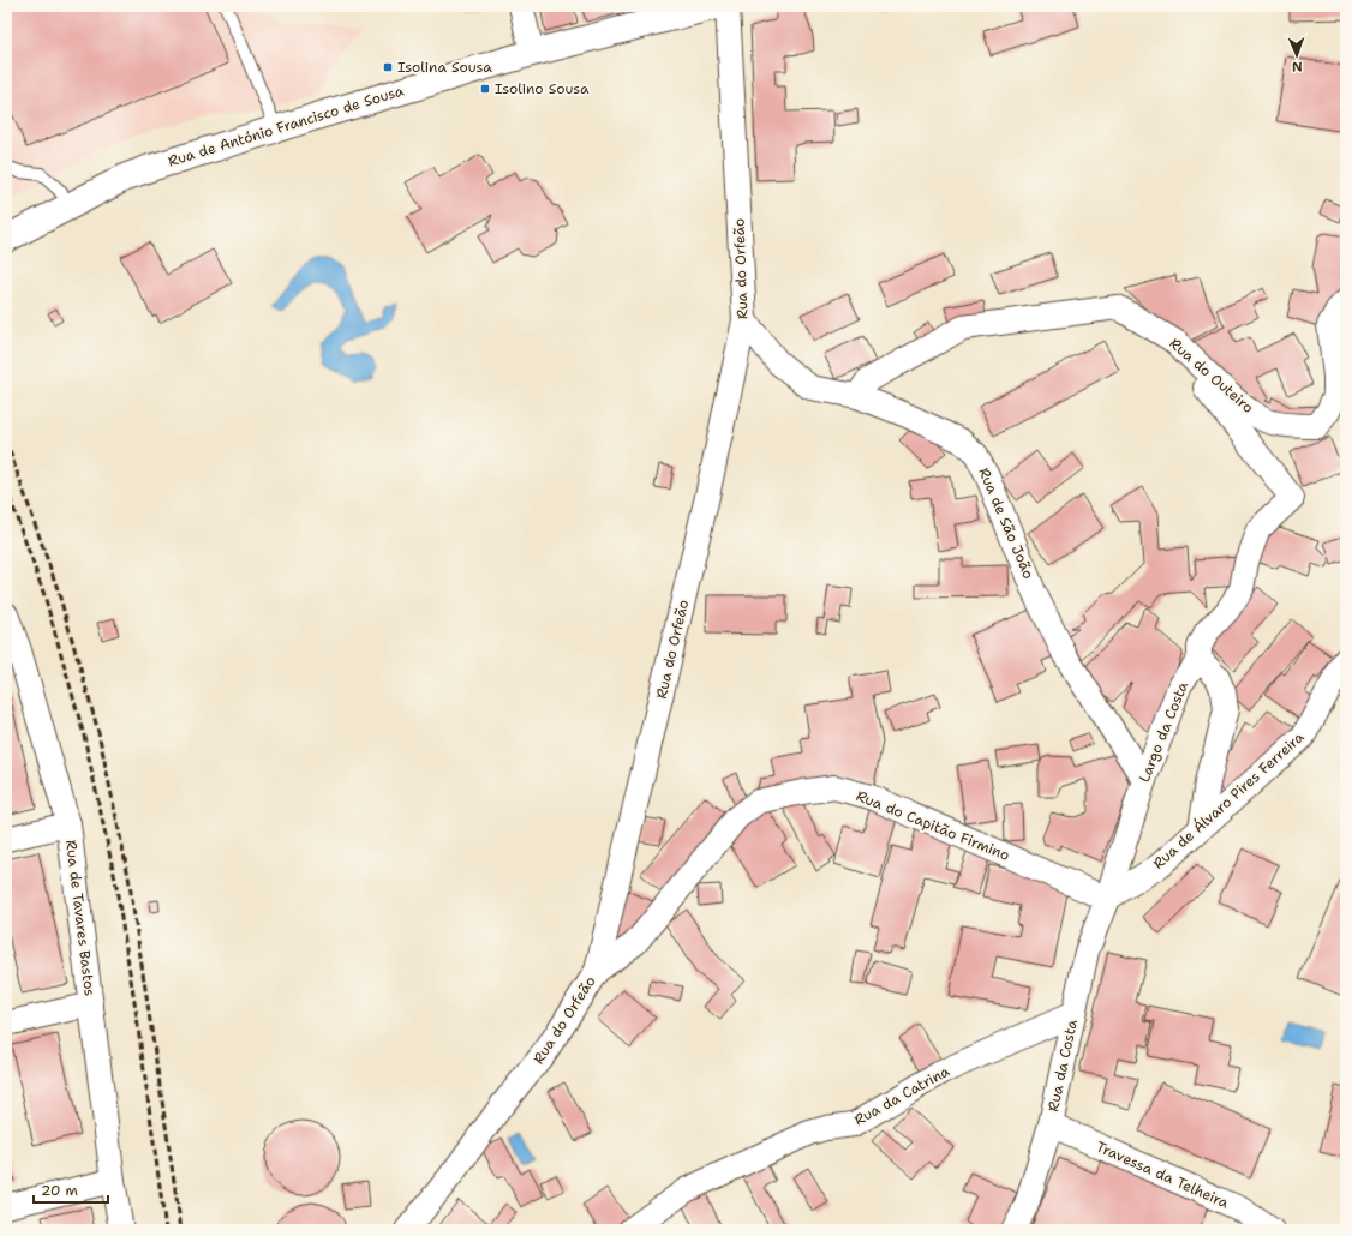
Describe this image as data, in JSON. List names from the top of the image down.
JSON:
{
  "streets": {
    "street": [
      "Rua de António Francisco de Sousa",
      "Rua do Orfeão",
      "Rua do Outeiro",
      "Rua de São João",
      "Largo da Costa",
      "Rua de Álvaro Pires Ferreira",
      "Rua do Capitão Firmino",
      "Rua de Tavares Bastos",
      "Rua da Costa",
      "Rua da Catrina",
      "Travessa da Telheira"
    ]
  },
  "crossings": [
    ["Rua do Orfeão", "Rua de São João"],
    ["Rua do Orfeão", "Rua do Capitão Firmino"],
    ["Rua do Outeiro", "Rua de São João"],
    ["Rua de São João", "Largo da Costa"],
    ["Largo da Costa", "Rua de Álvaro Pires Ferreira"],
    ["Largo da Costa", "Rua do Capitão Firmino"],
    ["Largo da Costa", "Rua da Costa"],
    ["Rua de Álvaro Pires Ferreira", "Rua do Capitão Firmino"],
    ["Rua de Álvaro Pires Ferreira", "Rua da Costa"],
    ["Rua do Capitão Firmino", "Rua da Costa"],
    ["Rua da Costa", "Rua da Catrina"],
    ["Rua da Costa", "Travessa da Telheira"]
  ],
  "places": {
    "transit": ["Isolina Sousa", "Isolino Sousa"]
  },
  "scale_bar": "20 m",
  "north": "bottom"
}
